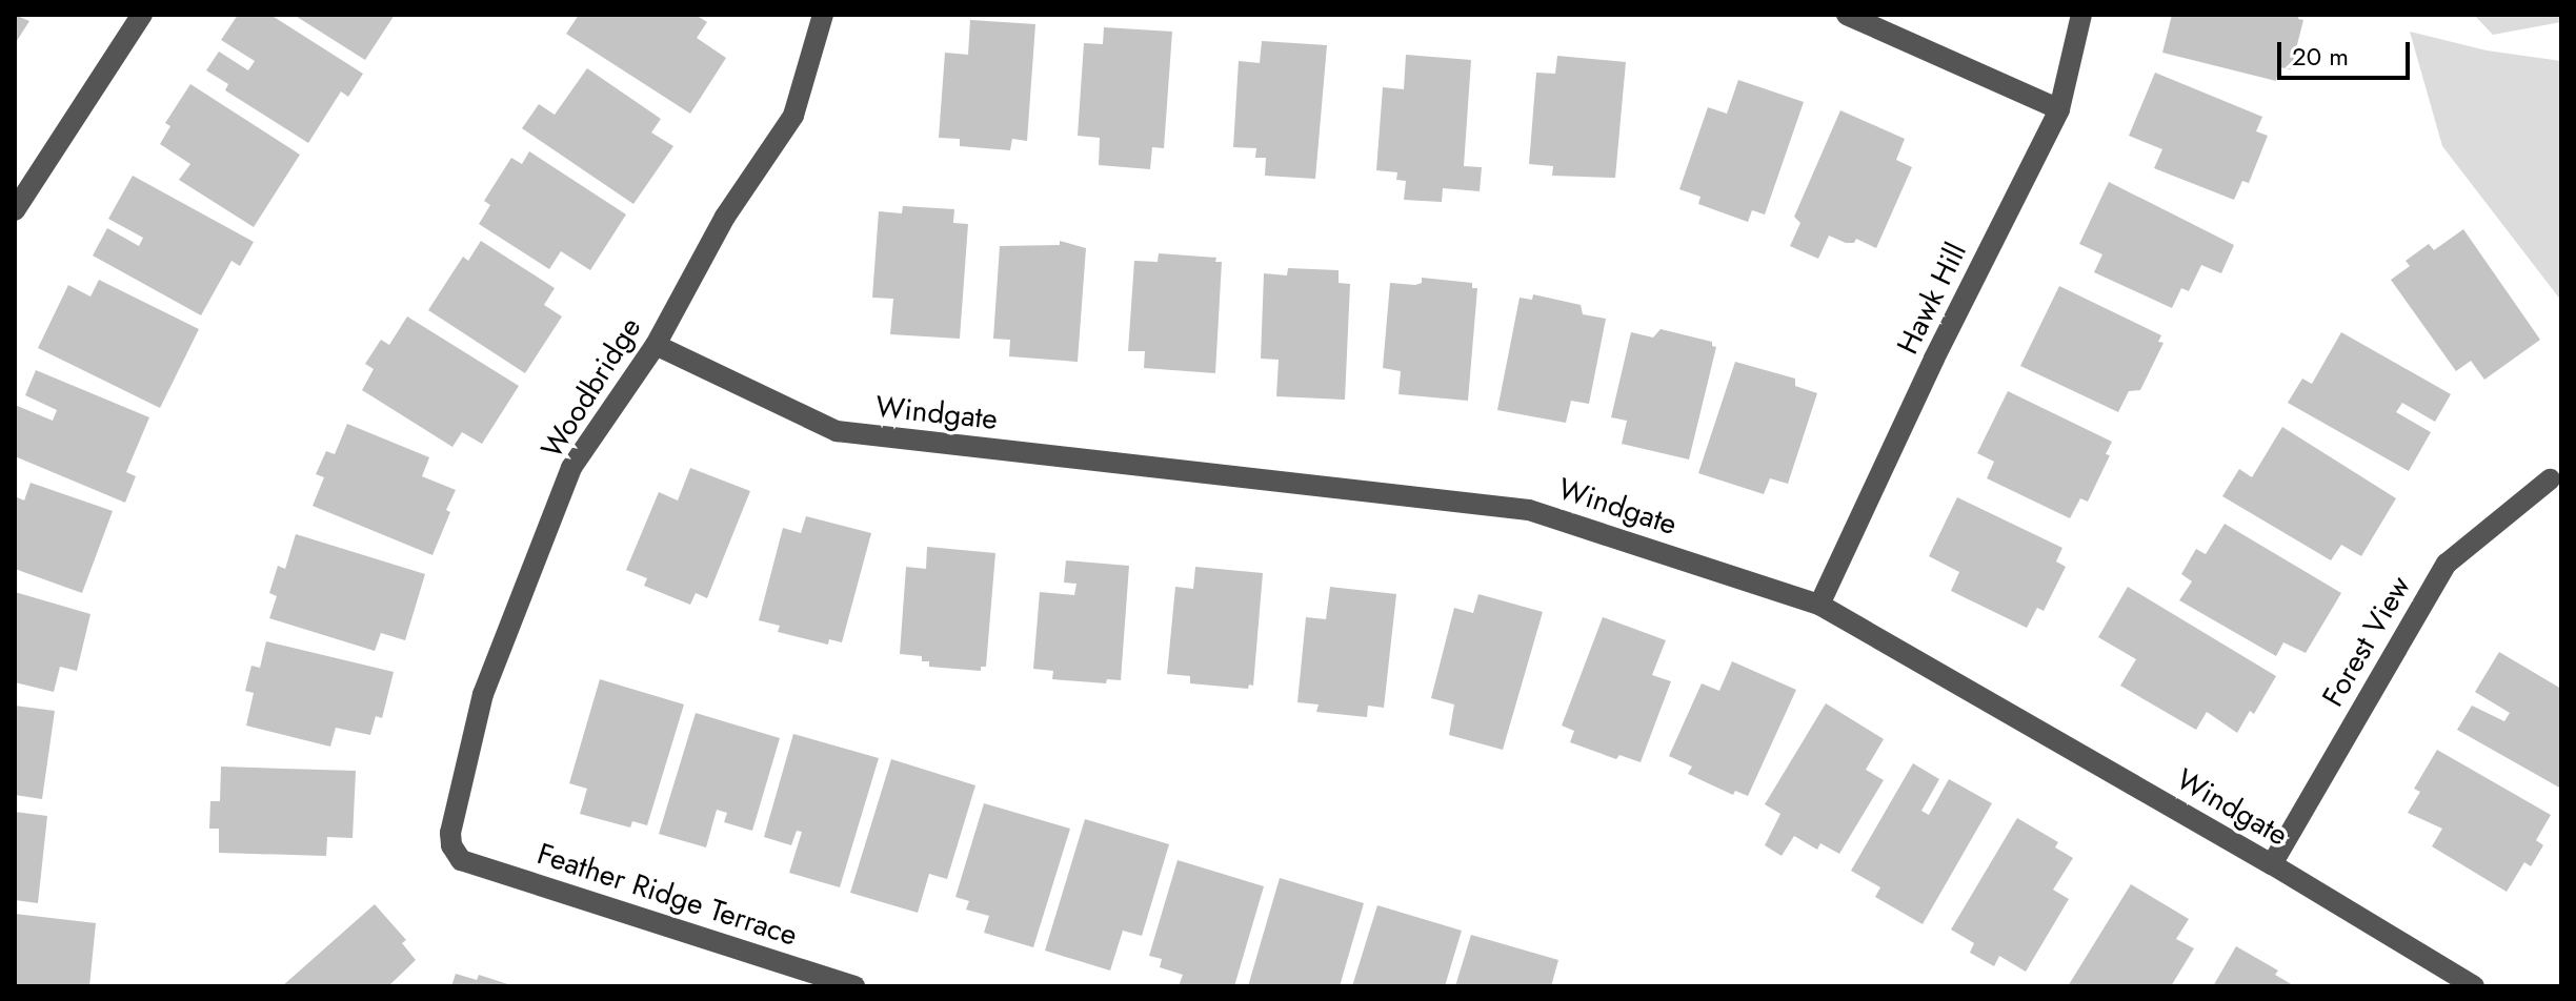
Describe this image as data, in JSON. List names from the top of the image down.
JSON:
{
  "streets": {
    "street": [
      "Hawk Hill",
      "Woodbridge",
      "Windgate",
      "Forest View",
      "Feather Ridge Terrace"
    ]
  },
  "crossings": [
    ["Hawk Hill", "Windgate"],
    ["Woodbridge", "Windgate"],
    ["Woodbridge", "Feather Ridge Terrace"],
    ["Windgate", "Forest View"]
  ],
  "scale_bar": "20 m"
}
